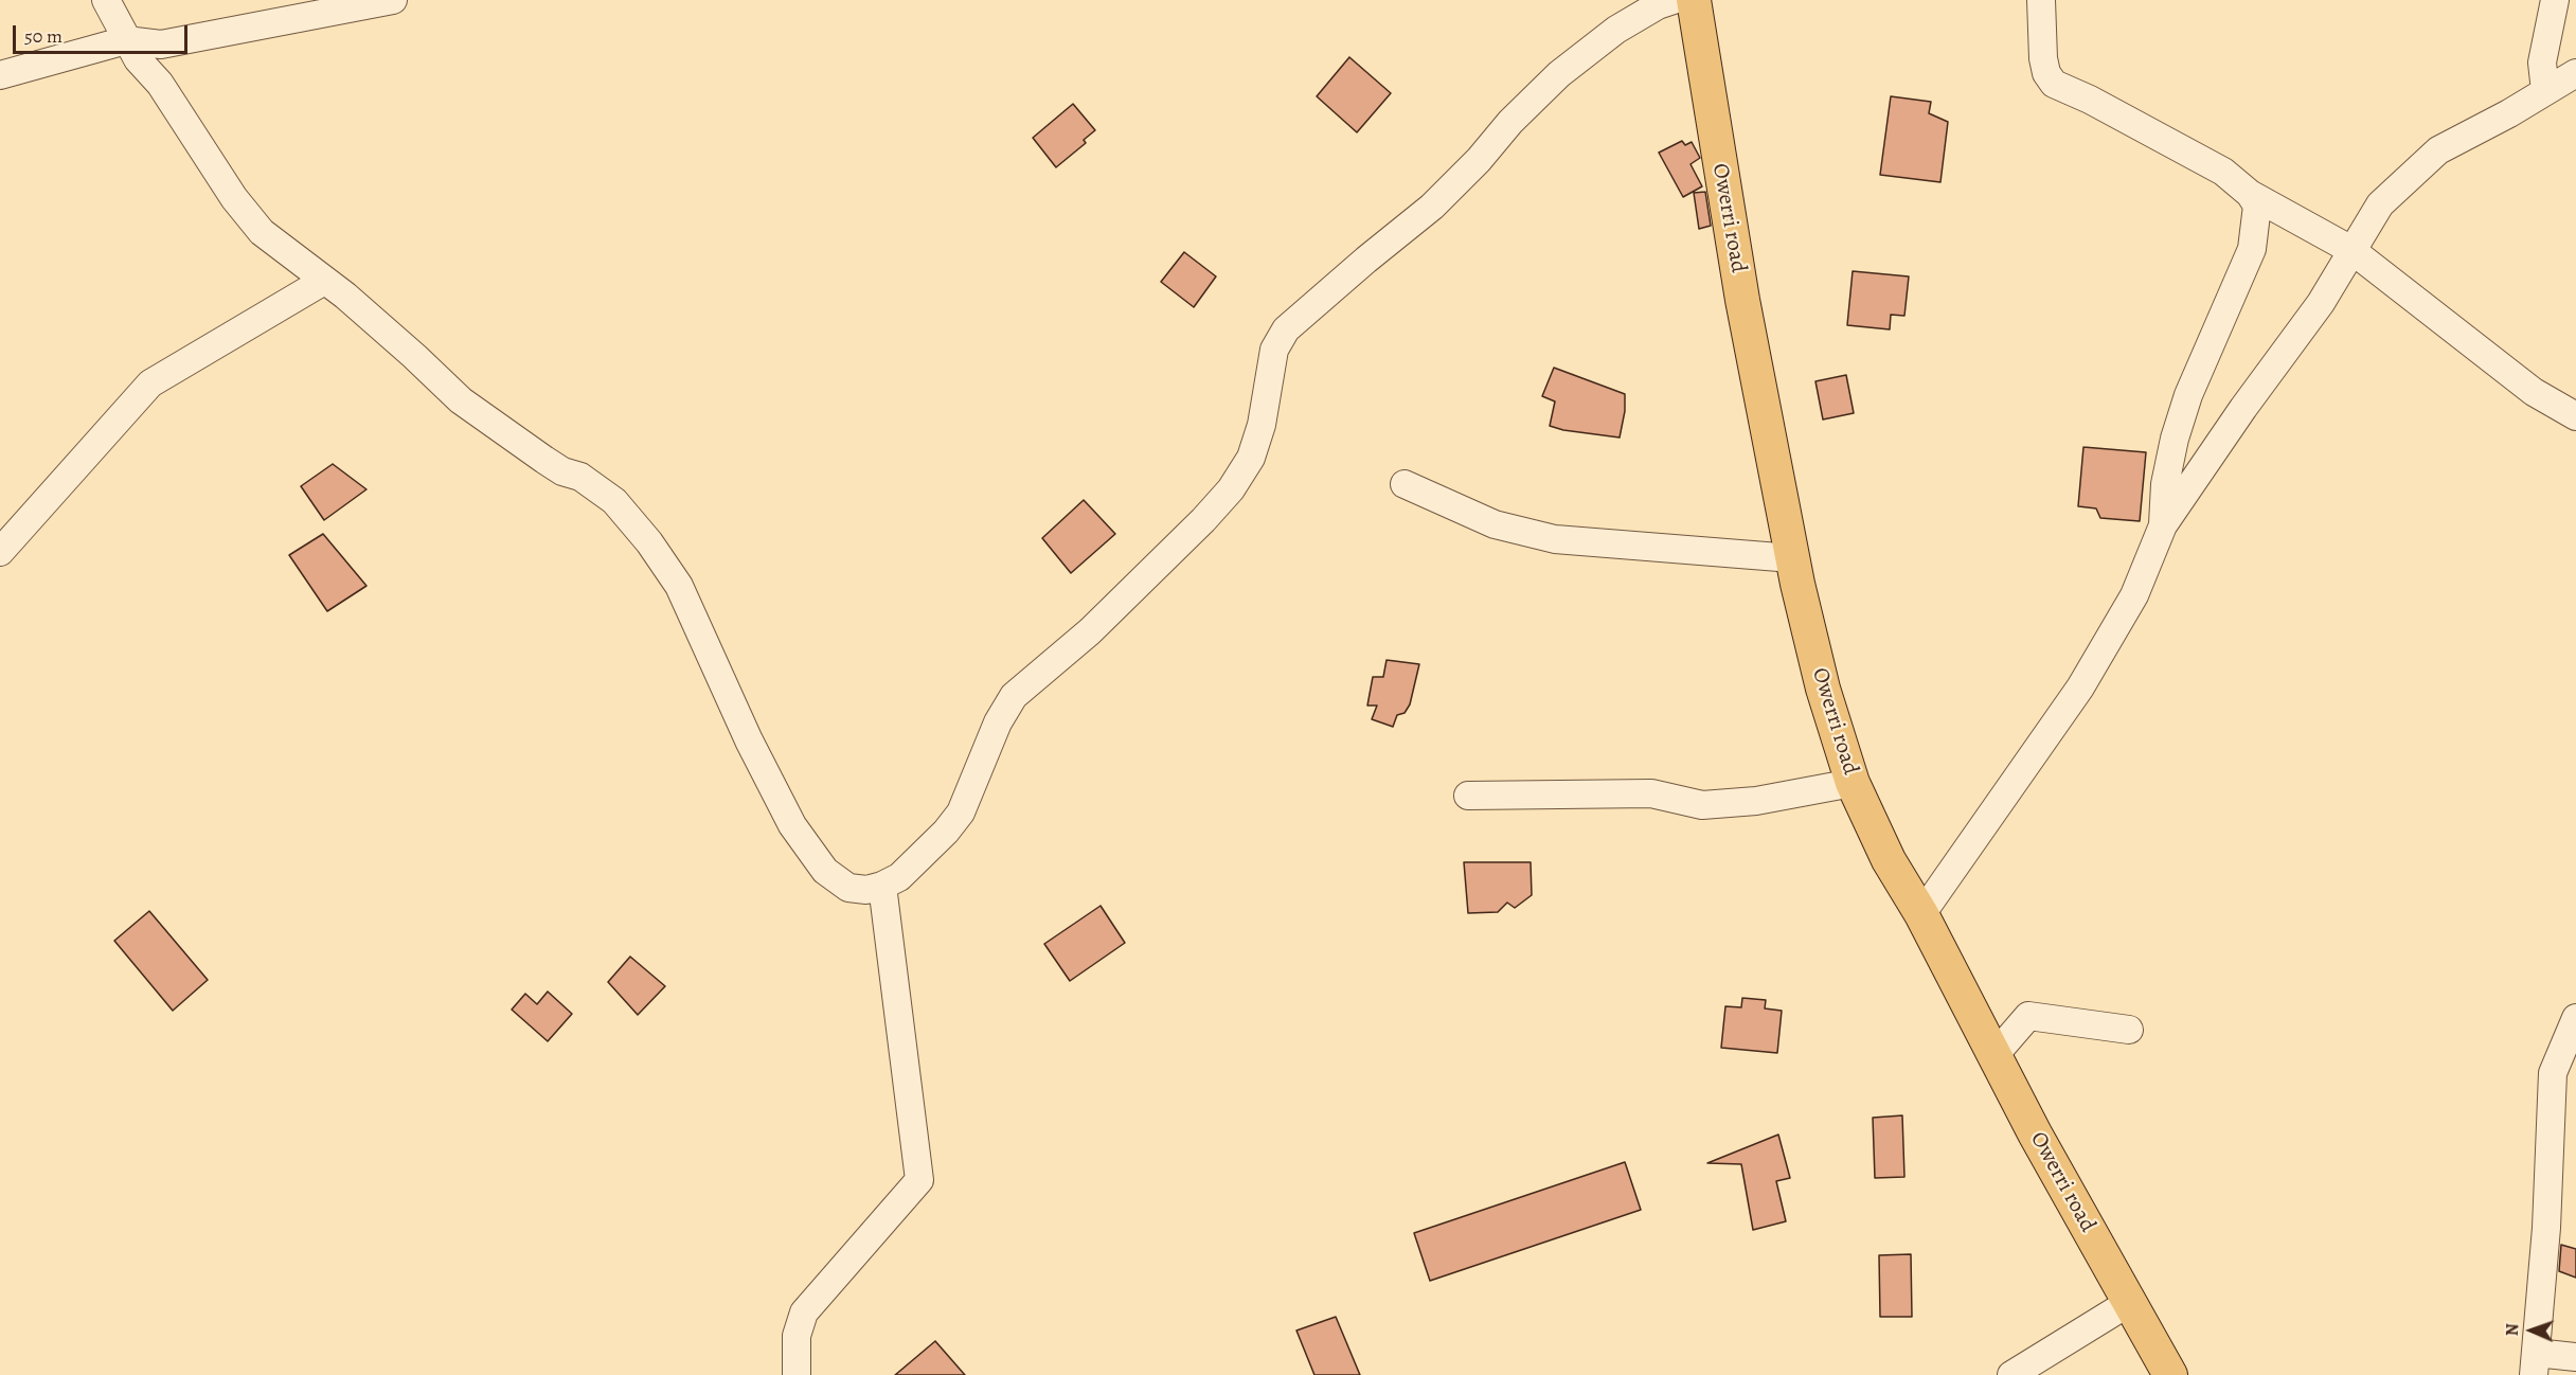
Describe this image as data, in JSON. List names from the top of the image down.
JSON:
{
  "streets": {
    "main road": ["Owerri road"]
  },
  "scale_bar": "50 m",
  "north": "left"
}
